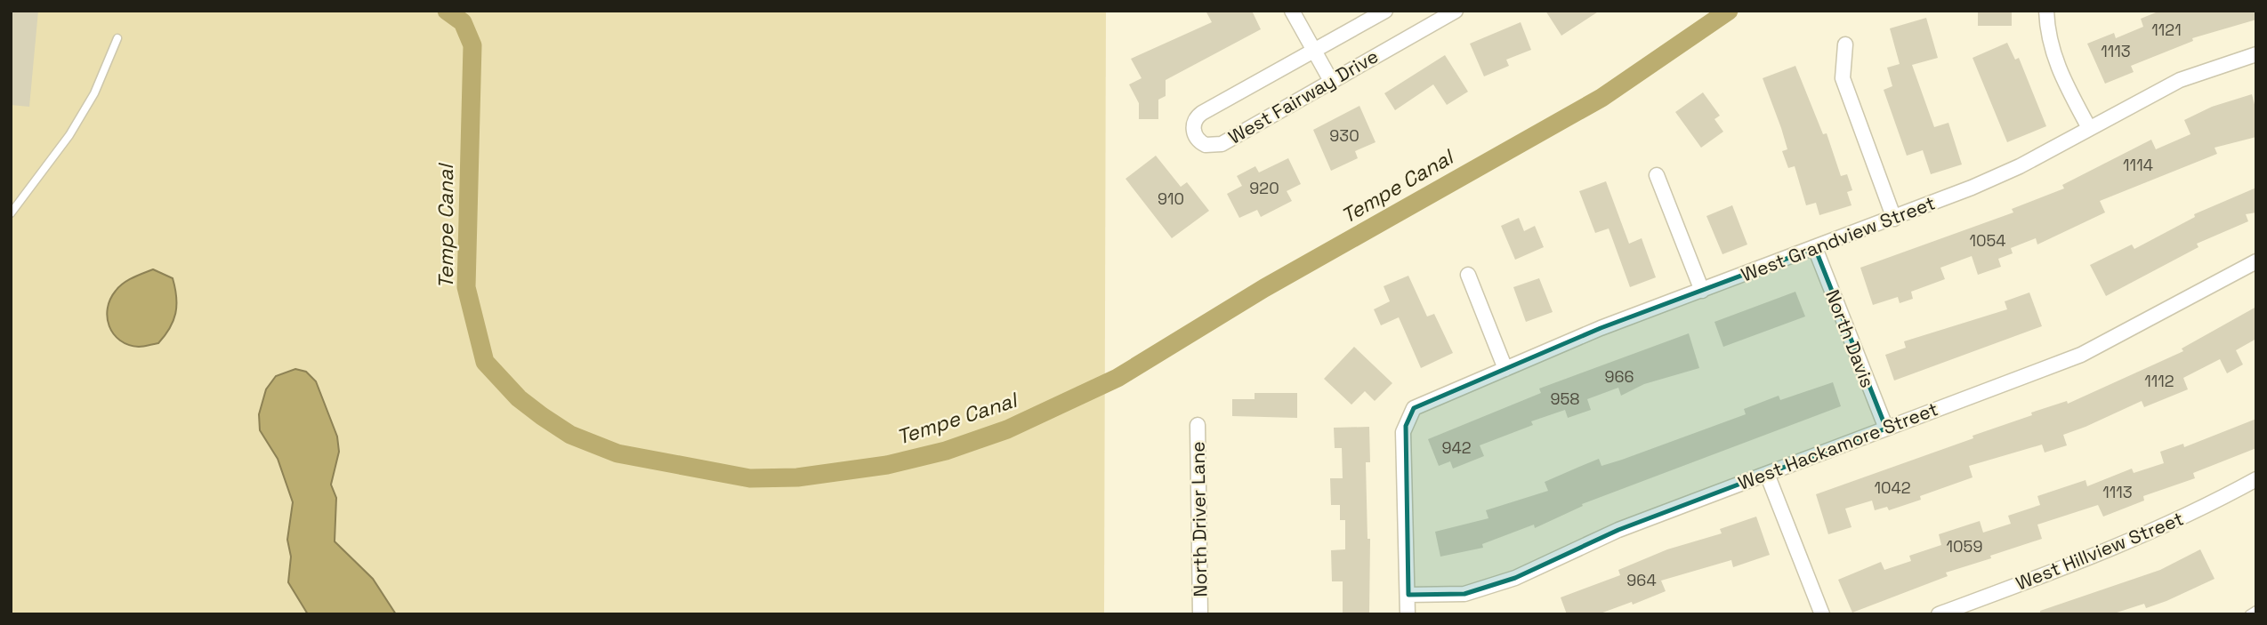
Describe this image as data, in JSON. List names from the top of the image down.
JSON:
{
  "streets": {
    "street": [
      "West Fairway Drive",
      "West Grandview Street",
      "North Davis",
      "West Hackamore Street",
      "North Driver Lane",
      "West Hillview Street"
    ]
  },
  "crossings": [
    ["West Grandview Street", "North Davis"],
    ["West Grandview Street", "West Hackamore Street"],
    ["North Davis", "West Hackamore Street"]
  ],
  "water": ["Tempe Canal"],
  "house_numbers": [
    "1121",
    "1113",
    "930",
    "1114",
    "920",
    "910",
    "1054",
    "966",
    "1112",
    "958",
    "942",
    "1042",
    "1113",
    "1059",
    "964"
  ]
}
